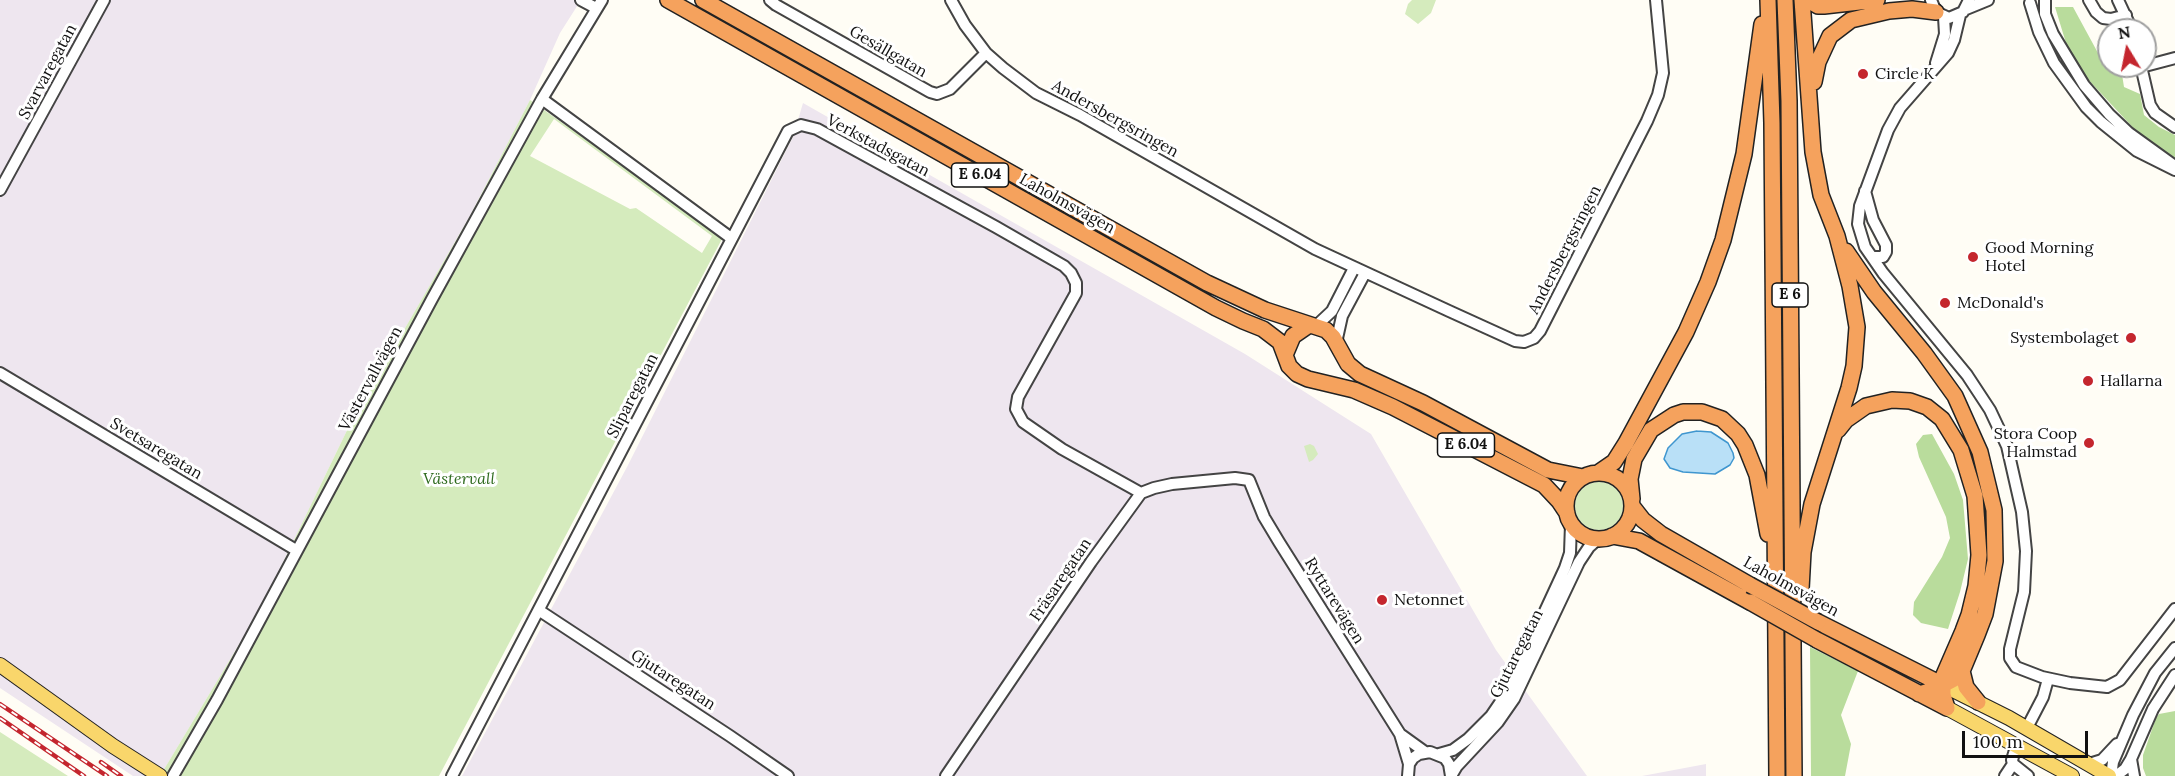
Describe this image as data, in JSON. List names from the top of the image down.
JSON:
{
  "streets": {
    "highway": ["E 6.04", "Laholmsvägen", "E 6"],
    "street": [
      "Gesällgatan",
      "Svarvaregatan",
      "Andersbergsringen",
      "Verkstadsgatan",
      "Västervallvägen",
      "Sliparegatan",
      "Svetsaregatan",
      "Fräsaregatan",
      "Ryttarevägen",
      "Gjutaregatan"
    ]
  },
  "crossings": [
    ["Gesällgatan", "Andersbergsringen"],
    ["Verkstadsgatan", "Sliparegatan"],
    ["Verkstadsgatan", "Fräsaregatan"],
    ["Verkstadsgatan", "Ryttarevägen"],
    ["Laholmsvägen", "Gjutaregatan"],
    ["Västervallvägen", "Svetsaregatan"],
    ["Sliparegatan", "Gjutaregatan"],
    ["Fräsaregatan", "Ryttarevägen"],
    ["Ryttarevägen", "Gjutaregatan"]
  ],
  "parks": ["Västervall"],
  "places": [
    "Circle K",
    "Good Morning Hotel",
    "McDonald's",
    "Systembolaget",
    "Hallarna",
    "Stora Coop Halmstad",
    "Netonnet"
  ],
  "scale_bar": "100 m",
  "north": "top"
}
